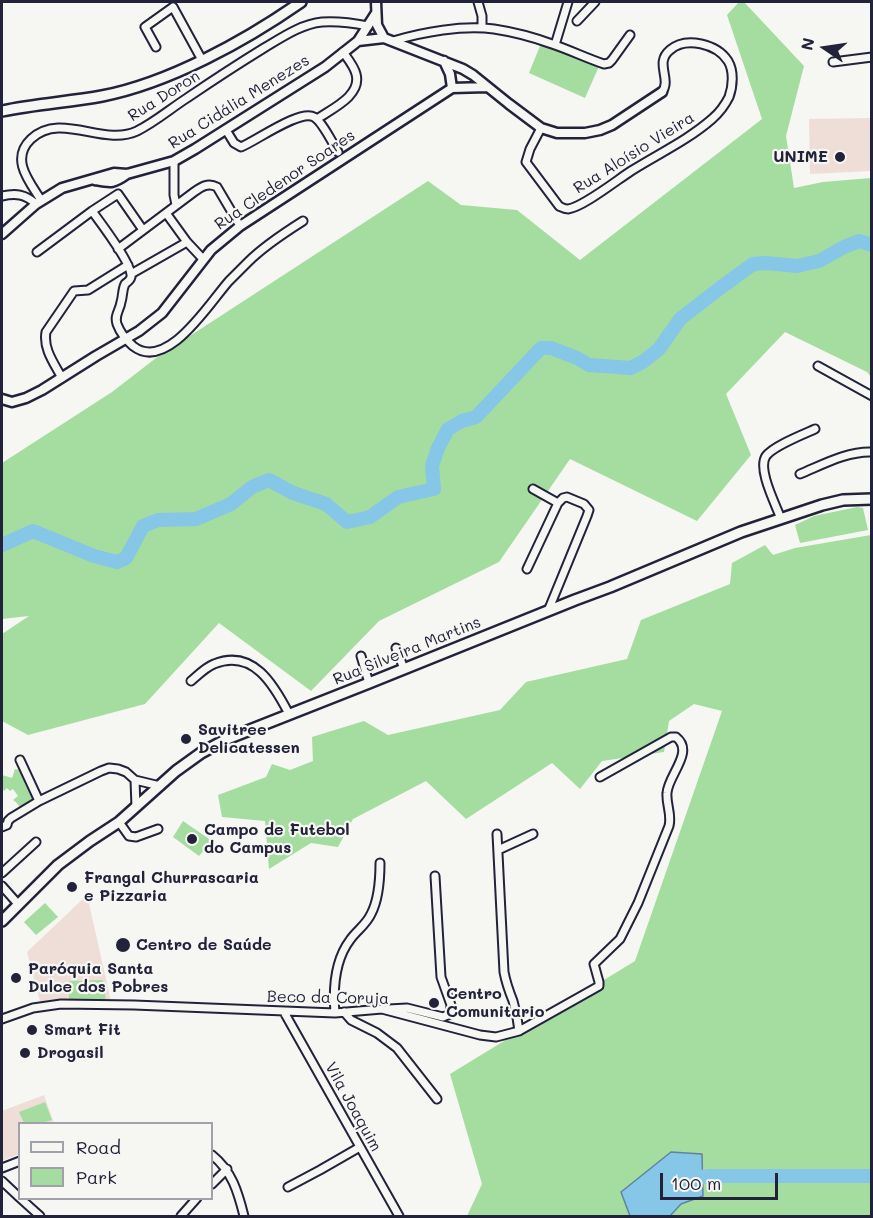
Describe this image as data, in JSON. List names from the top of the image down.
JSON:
{
  "streets": {
    "main road": ["Rua Silveira Martins"],
    "street": [
      "Rua Doron",
      "Rua Cidália Menezes",
      "Rua Aloísio Vieira",
      "Rua Cledenor Soares",
      "Beco da Coruja",
      "Vila Joaquim"
    ]
  },
  "crossings": [
    ["Rua Doron", "Rua Cidália Menezes"],
    ["Beco da Coruja", "Vila Joaquim"]
  ],
  "places": [
    "UNIME",
    "Savitree Delicatessen",
    "Campo de Futebol do Campus",
    "Frangal Churrascaria e Pizzaria",
    "Centro de Saúde",
    "Paróquia Santa Dulce dos Pobres",
    "Centro Comunitario",
    "Smart Fit",
    "Drogasil"
  ],
  "legend": ["Road", "Park"],
  "scale_bar": "100 m",
  "north": "left"
}
